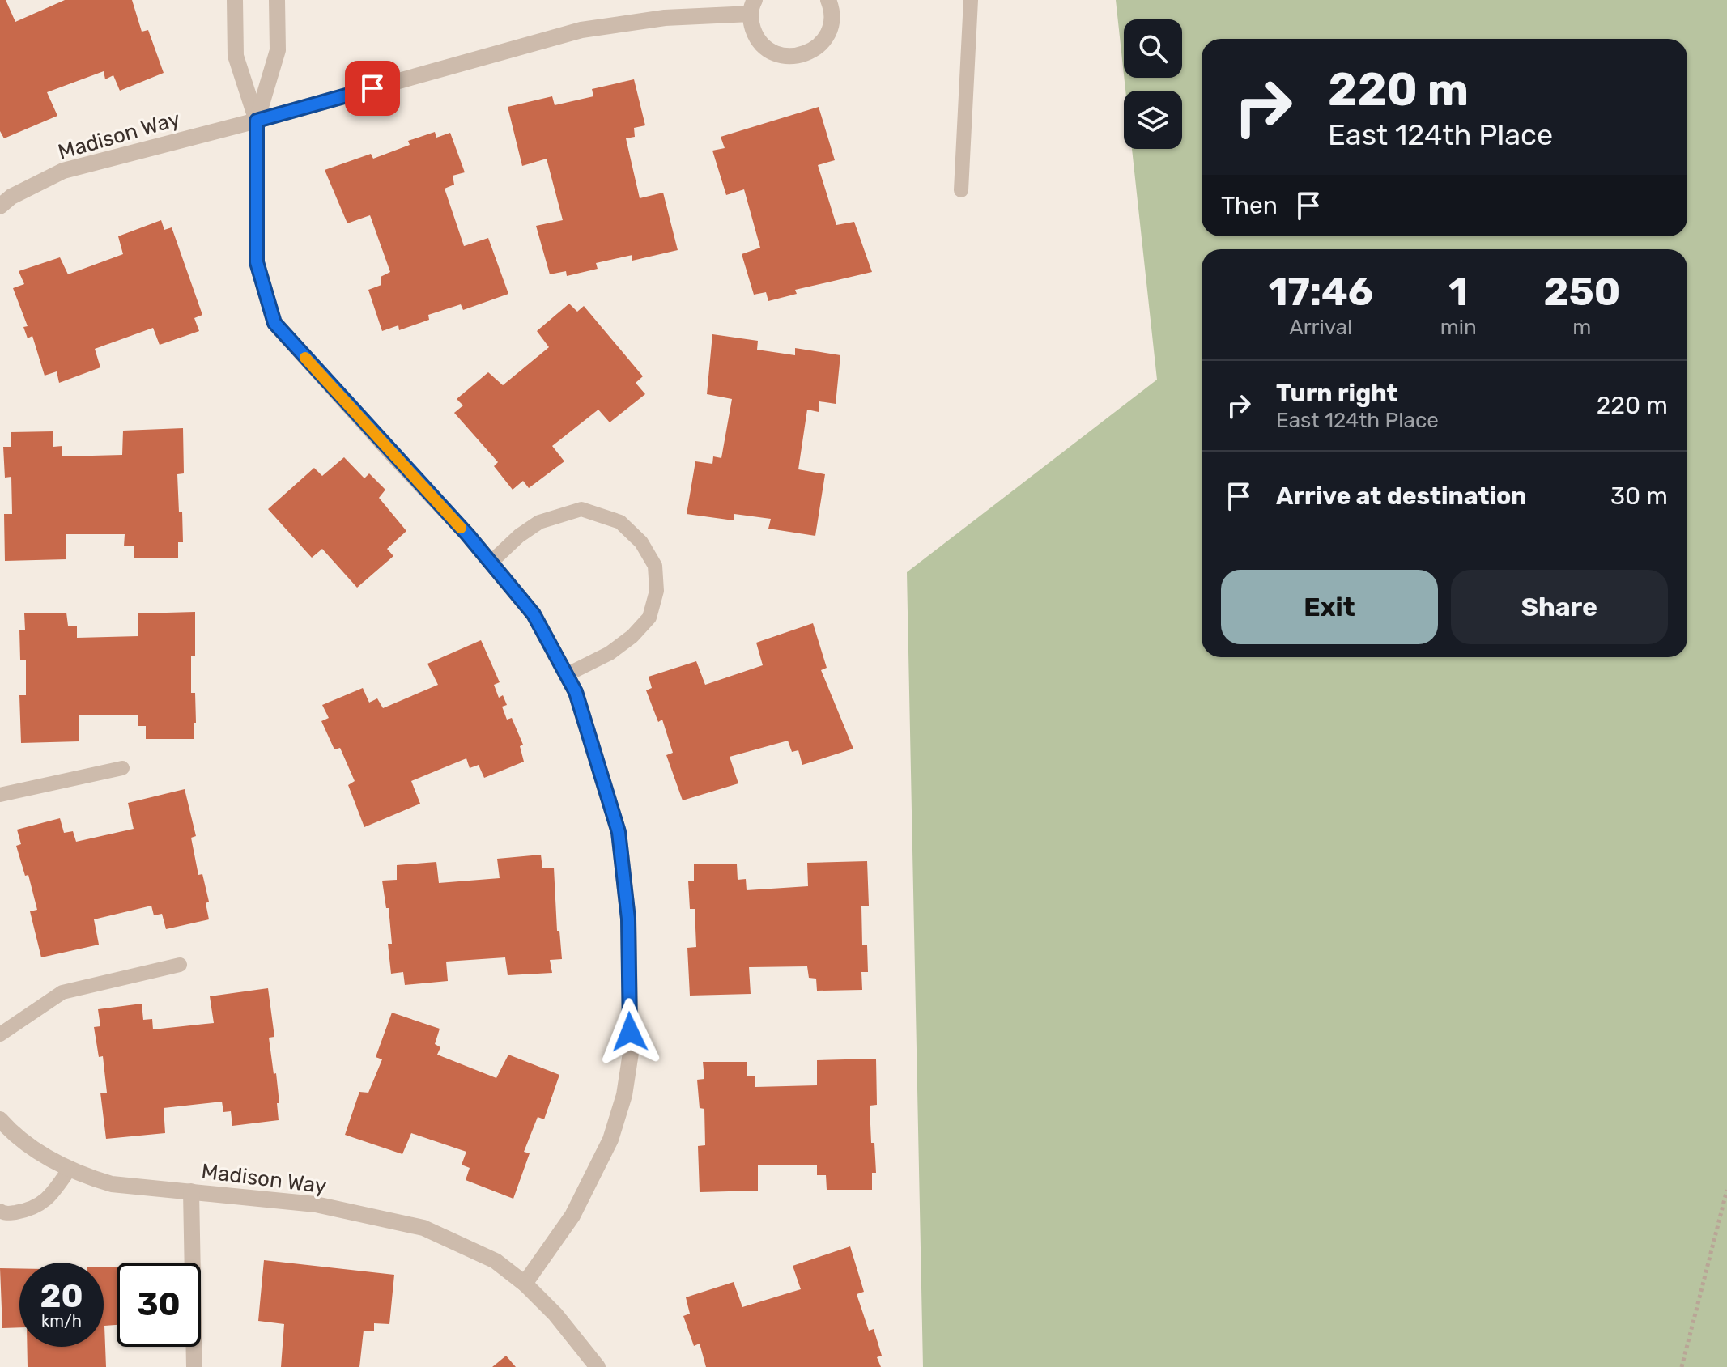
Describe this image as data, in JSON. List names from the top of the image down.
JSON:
{
  "streets": {
    "street": ["Madison Way"]
  },
  "page": {
    "turn": ["220 m", "East 124th Place"],
    "then": "Then",
    "eta": [
      "17:46",
      "Arrival",
      "1",
      "min",
      "250",
      "m"
    ],
    "list": [
      {
        "name": "Turn right",
        "note": "East 124th Place",
        "value": "220 m"
      },
      {
        "name": "Arrive at destination",
        "value": "30 m"
      }
    ],
    "buttons": ["Exit", "Share"],
    "speed": "20 km/h",
    "limit": "30"
  }
}
